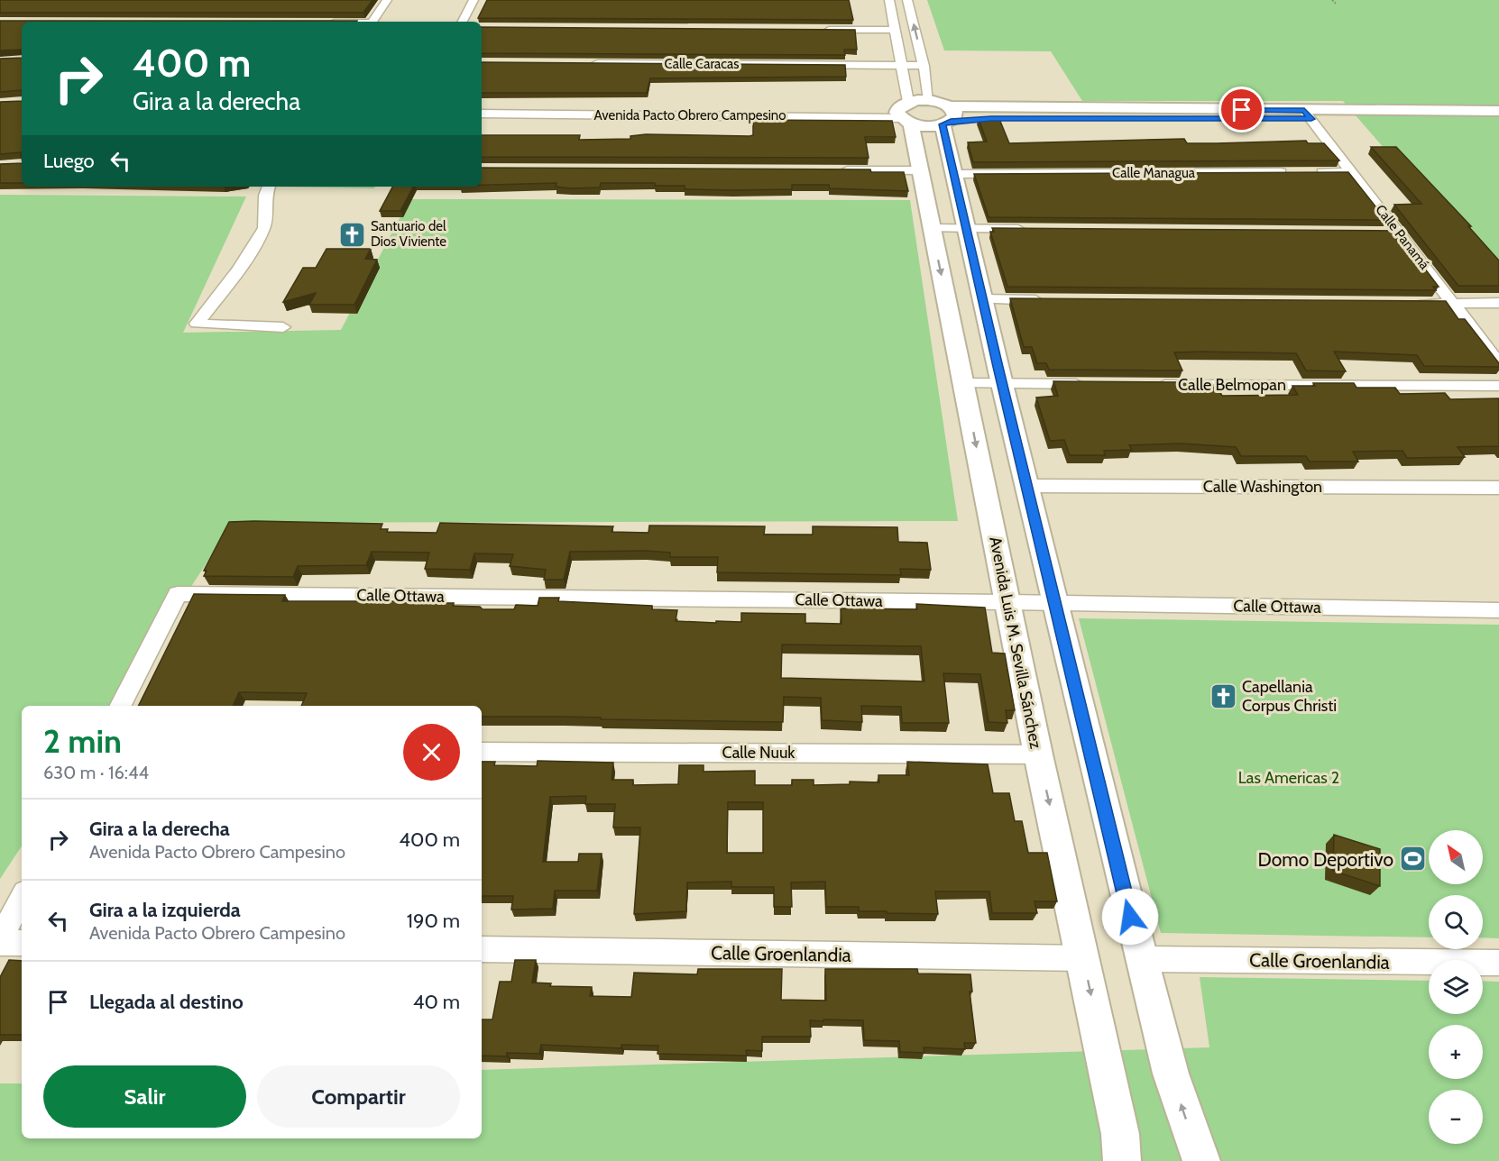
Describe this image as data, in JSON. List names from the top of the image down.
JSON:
{
  "streets": {
    "street": [
      "Calle Caracas",
      "Avenida Pacto Obrero Campesino",
      "Calle Managua",
      "Calle Panamá",
      "Calle Belmopan",
      "Calle Washington",
      "Calle Ottawa",
      "Avenida Luis M. Sevilla Sánchez",
      "Calle Nuuk",
      "Calle Groenlandia"
    ]
  },
  "crossings": [
    ["Avenida Pacto Obrero Campesino", "Avenida Luis M. Sevilla Sánchez"],
    ["Calle Managua", "Calle Panamá"],
    ["Calle Ottawa", "Avenida Luis M. Sevilla Sánchez"],
    ["Avenida Luis M. Sevilla Sánchez", "Calle Nuuk"],
    ["Avenida Luis M. Sevilla Sánchez", "Calle Groenlandia"]
  ],
  "parks": ["Las Americas 2"],
  "places": {
    "church": ["Santuario del Dios Viviente", "Capellania Corpus Christi"],
    "sports": ["Domo Deportivo"]
  },
  "north": "top left",
  "page": {
    "turn": ["400 m", "Gira a la derecha"],
    "then": "Luego",
    "heading": ["2 min", "630 m · 16:44"],
    "list": [
      {
        "name": "Gira a la derecha",
        "note": "Avenida Pacto Obrero Campesino",
        "value": "400 m"
      },
      {
        "name": "Gira a la izquierda",
        "note": "Avenida Pacto Obrero Campesino",
        "value": "190 m"
      },
      {
        "name": "Llegada al destino",
        "value": "40 m"
      }
    ],
    "map_buttons": ["+", "−"],
    "buttons": ["Salir", "Compartir"]
  }
}
